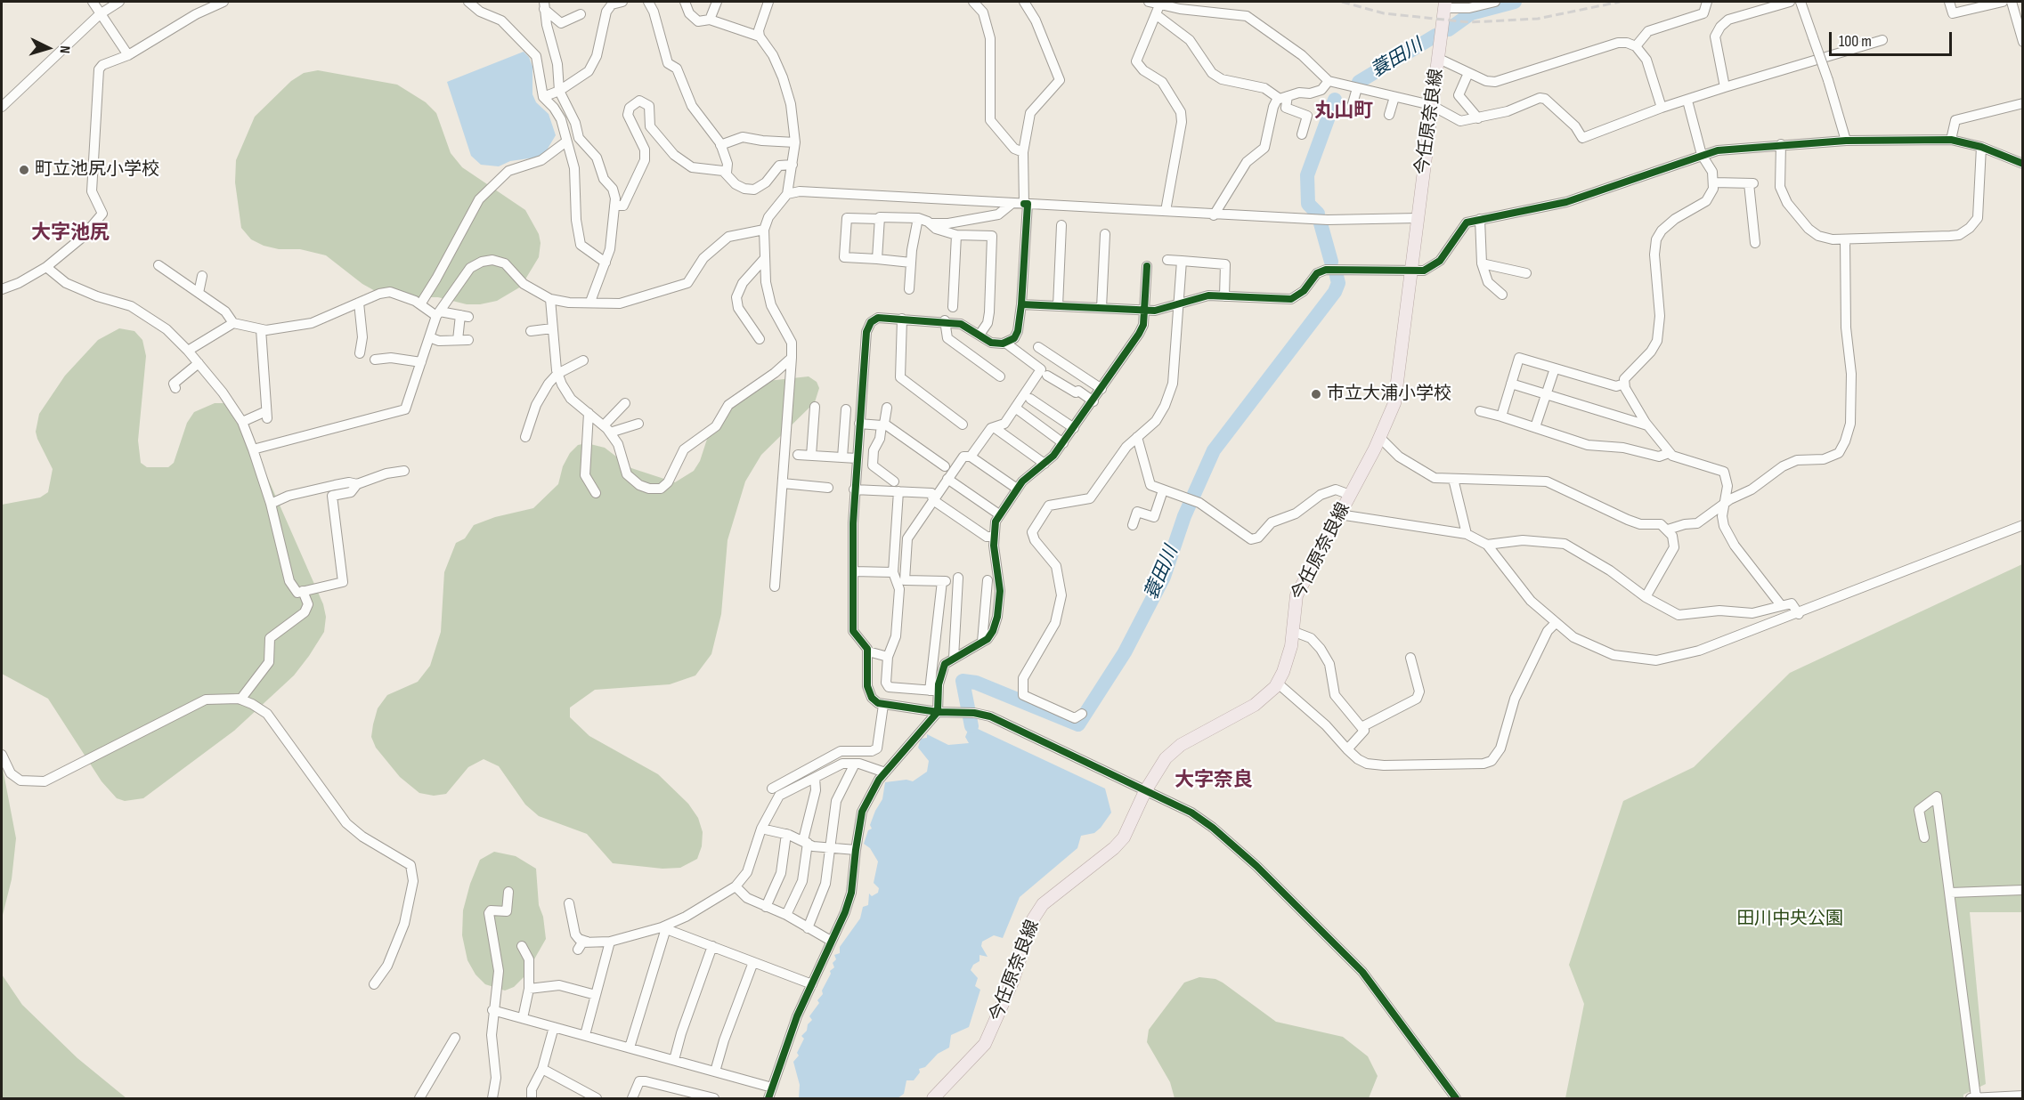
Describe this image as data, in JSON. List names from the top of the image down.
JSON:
{
  "streets": {
    "main road": ["今任原奈良線"]
  },
  "districts": ["丸山町", "大字池尻", "大字奈良"],
  "water": ["蓑田川"],
  "parks": ["田川中央公園"],
  "places": ["町立池尻小学校", "市立大浦小学校"],
  "scale_bar": "100 m",
  "north": "right"
}
